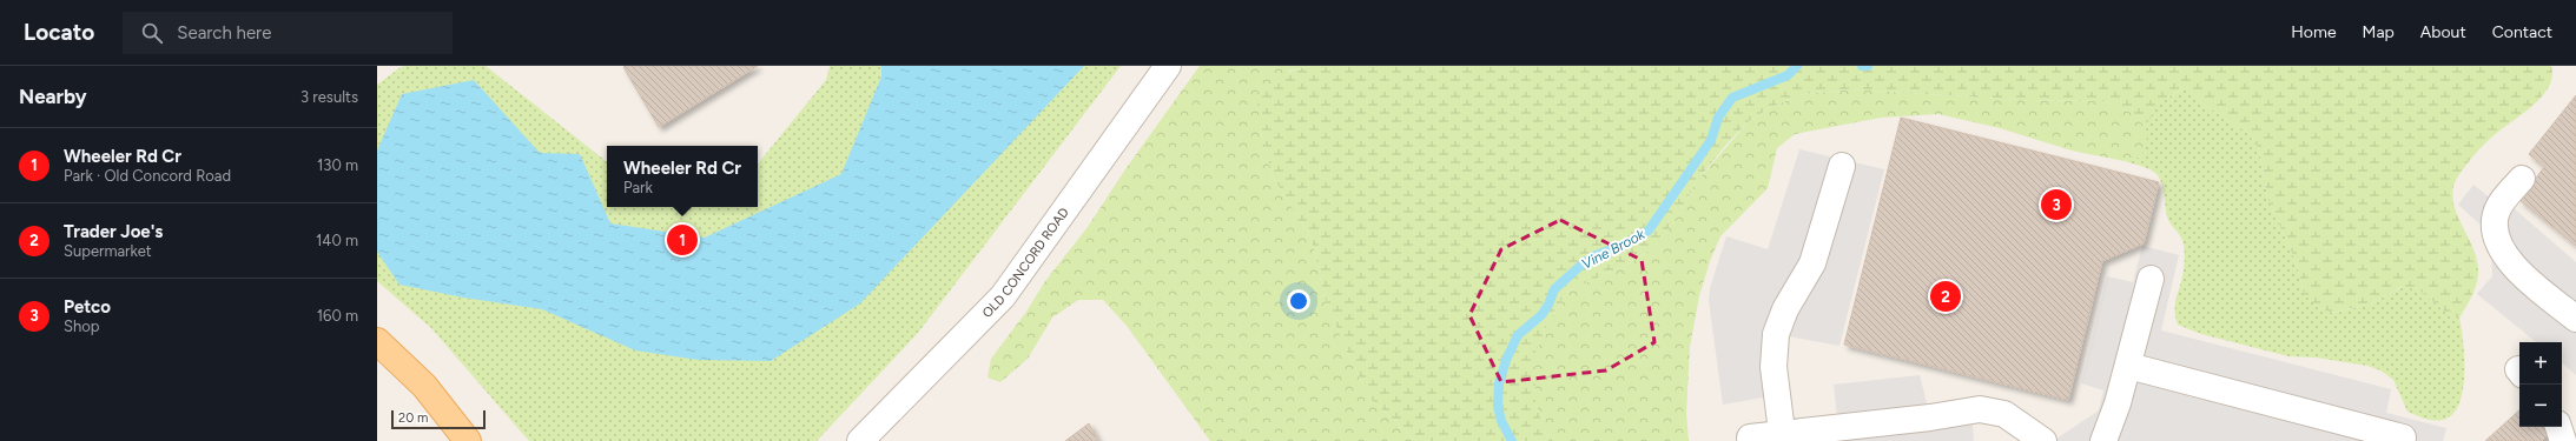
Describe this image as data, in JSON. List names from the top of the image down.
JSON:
{
  "streets": {
    "street": ["OLD CONCORD ROAD"]
  },
  "water": ["Vine Brook"],
  "scale_bar": "20 m",
  "page": {
    "header": "Locato",
    "search": "Search here",
    "nav": [
      "Home",
      "Map",
      "About",
      "Contact"
    ],
    "heading": ["Nearby", "3 results"],
    "list": [
      {
        "mark": "1",
        "name": "Wheeler Rd Cr",
        "note": "Park · Old Concord Road",
        "value": "130 m"
      },
      {
        "mark": "2",
        "name": "Trader Joe's",
        "note": "Supermarket",
        "value": "140 m"
      },
      {
        "mark": "3",
        "name": "Petco",
        "note": "Shop",
        "value": "160 m"
      }
    ],
    "popup": ["Wheeler Rd Cr", "Park"],
    "pins": ["3", "1", "2"],
    "map_buttons": ["+", "−"],
    "scale": "20 m"
  }
}
